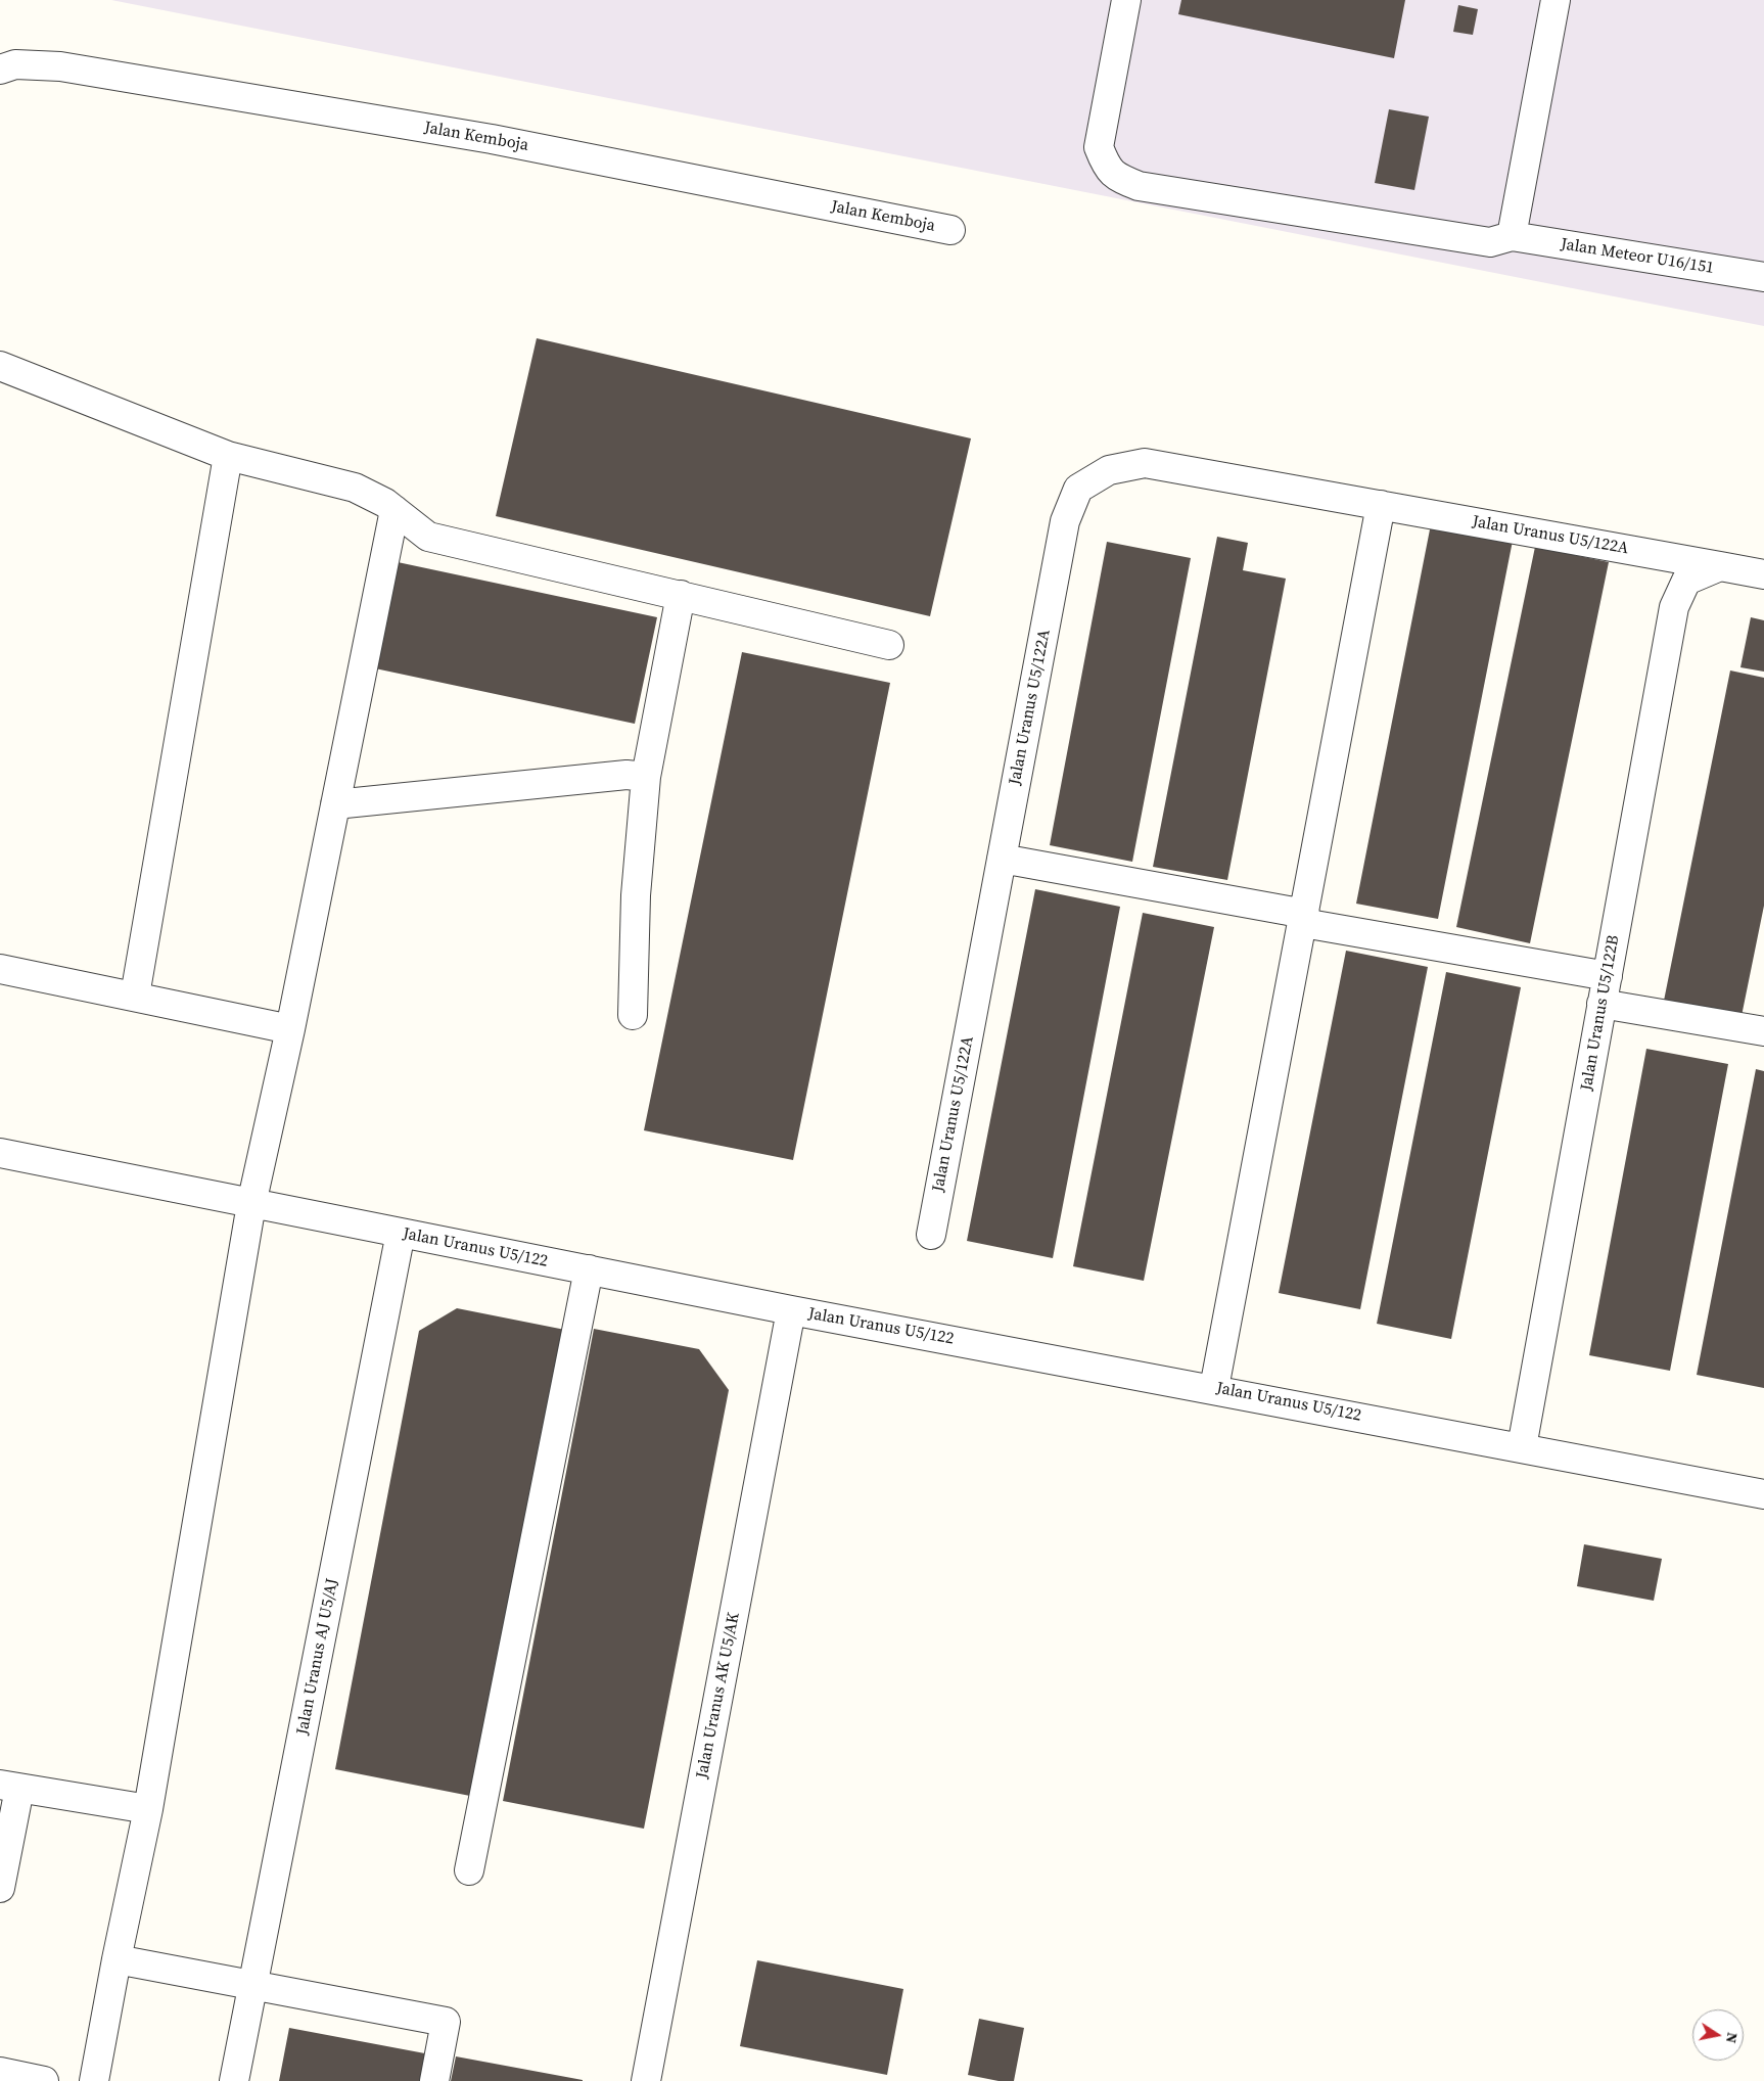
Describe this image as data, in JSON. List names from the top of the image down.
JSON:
{
  "streets": {
    "street": [
      "Jalan Kemboja",
      "Jalan Meteor U16/151",
      "Jalan Uranus U5/122A",
      "Jalan Uranus U5/122B",
      "Jalan Uranus U5/122",
      "Jalan Uranus AJ U5/AJ",
      "Jalan Uranus AK U5/AK"
    ]
  },
  "crossings": [
    ["Jalan Uranus U5/122A", "Jalan Uranus U5/122B"],
    ["Jalan Uranus U5/122B", "Jalan Uranus U5/122"],
    ["Jalan Uranus U5/122", "Jalan Uranus AJ U5/AJ"],
    ["Jalan Uranus U5/122", "Jalan Uranus AK U5/AK"]
  ],
  "north": "right"
}
